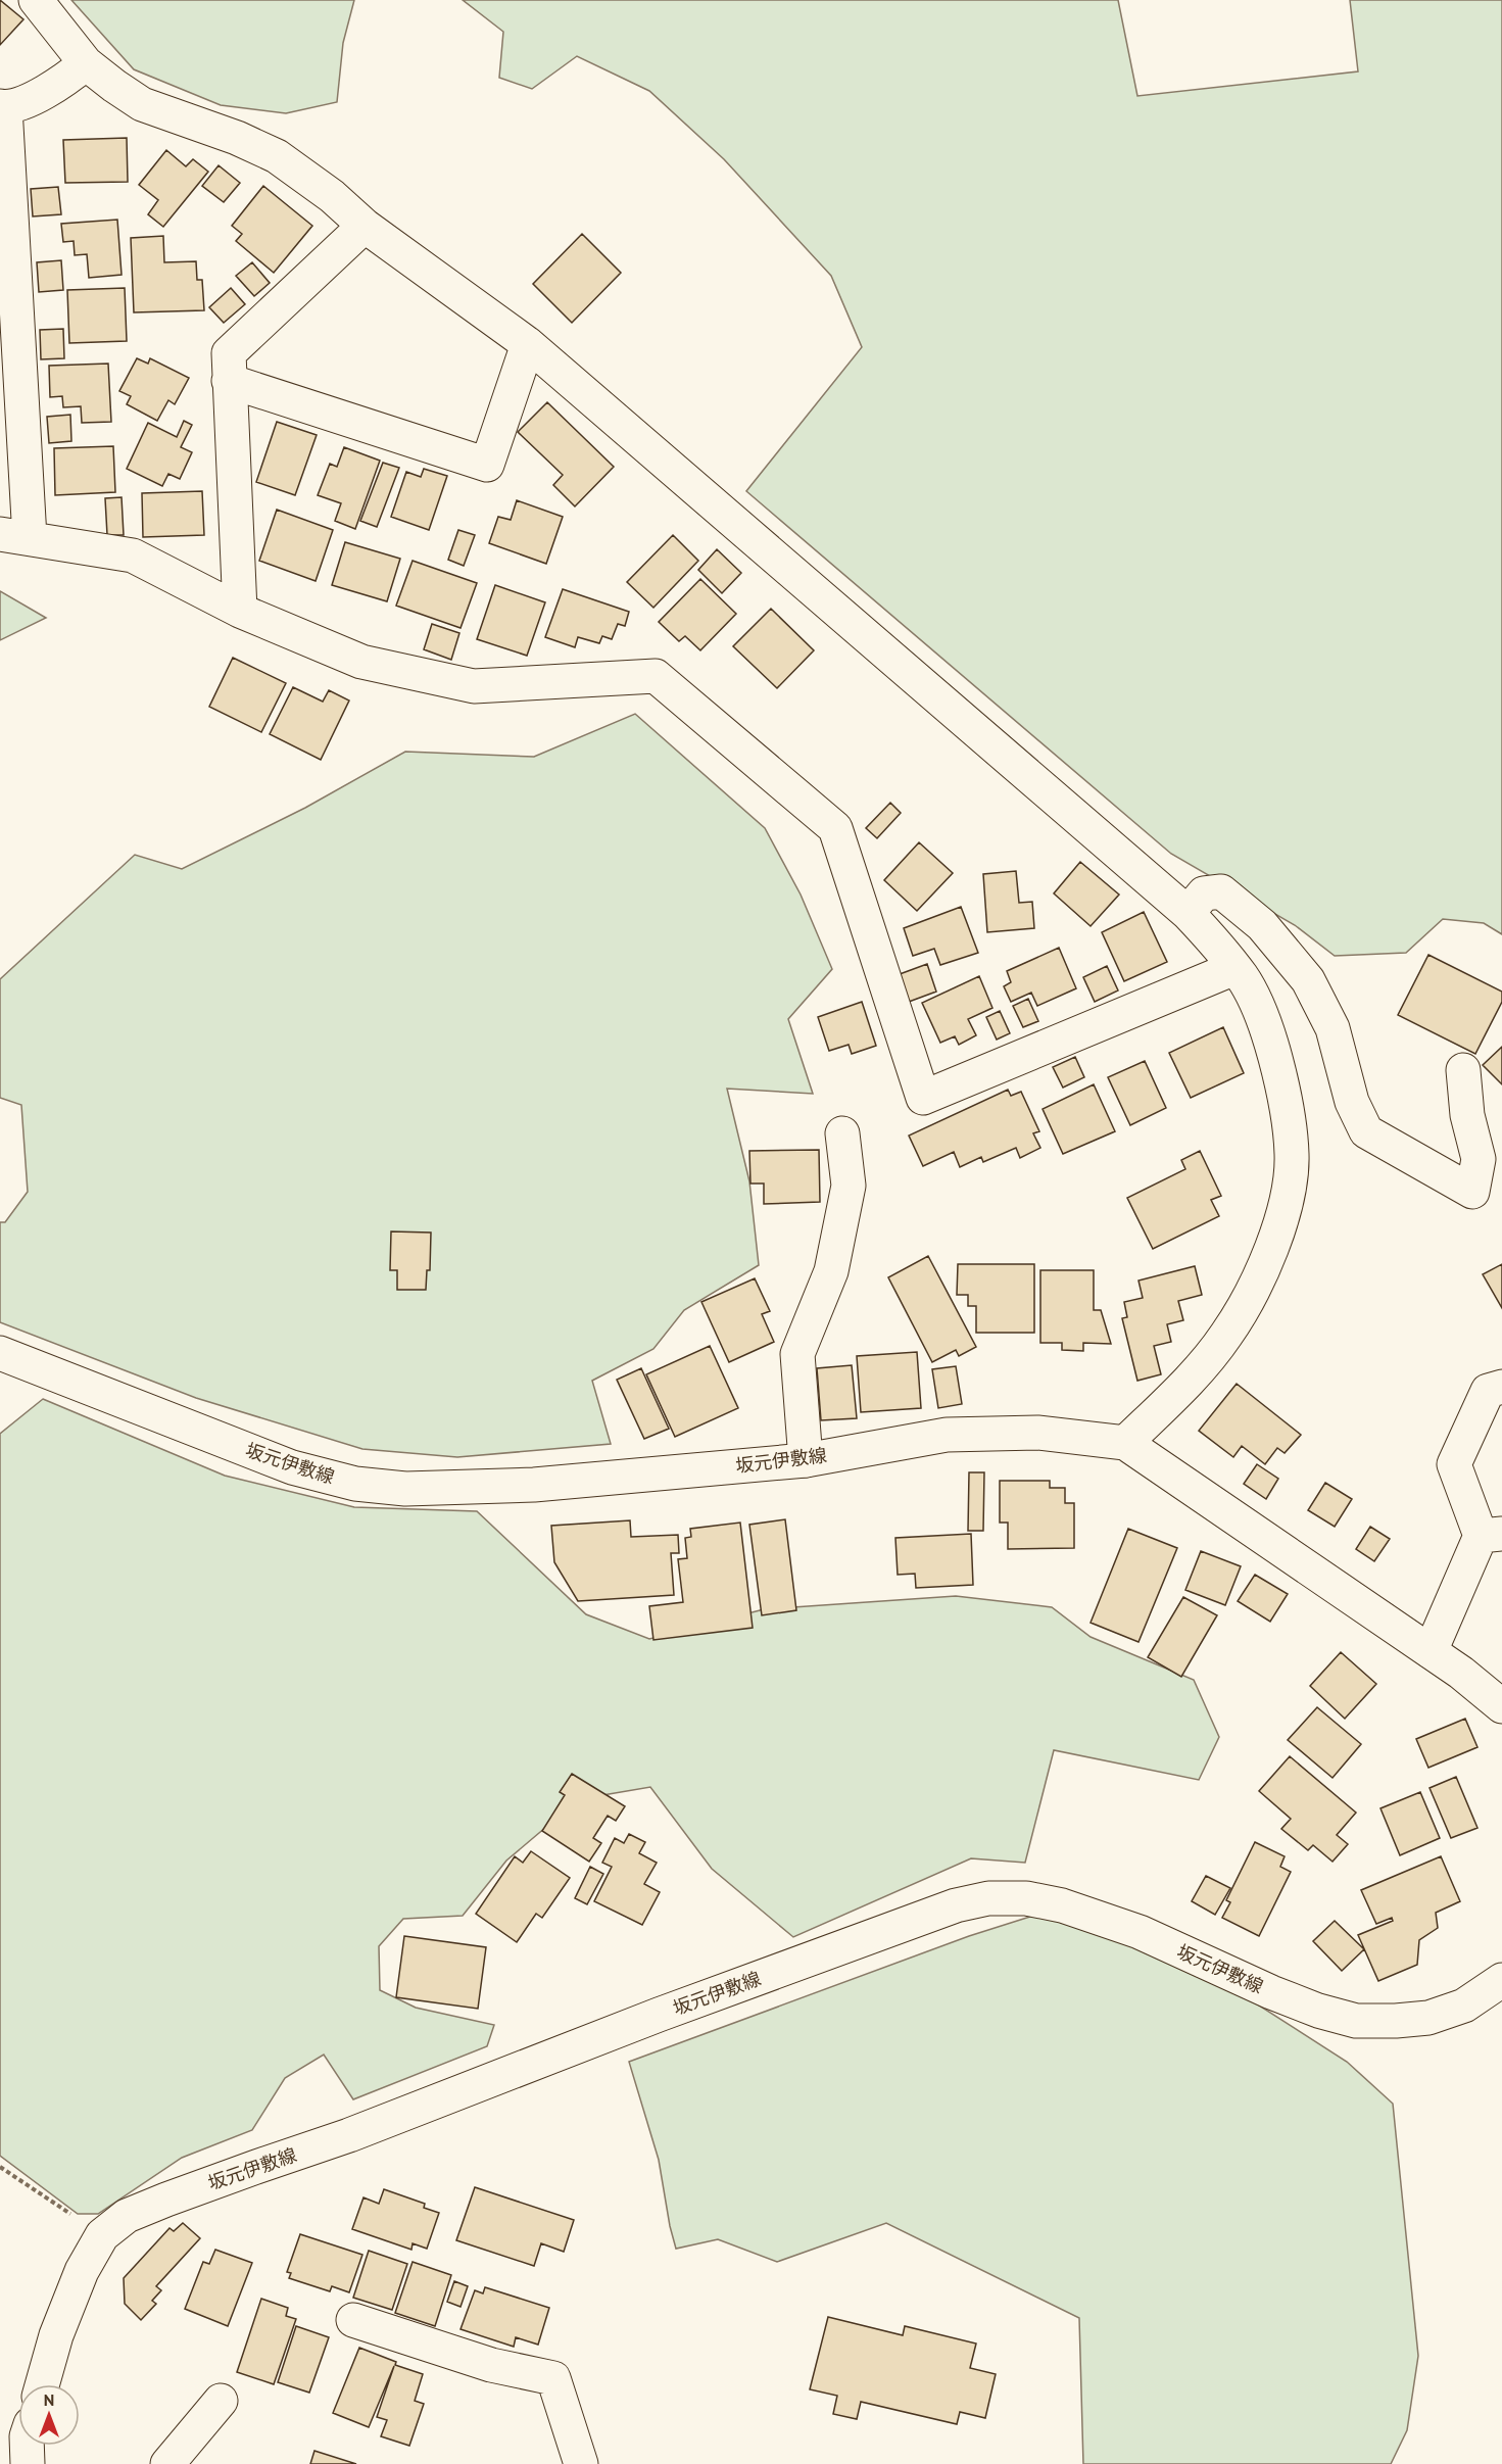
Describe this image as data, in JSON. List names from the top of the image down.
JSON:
{
  "streets": {
    "street": ["坂元伊敷線"]
  },
  "north": "top"
}
